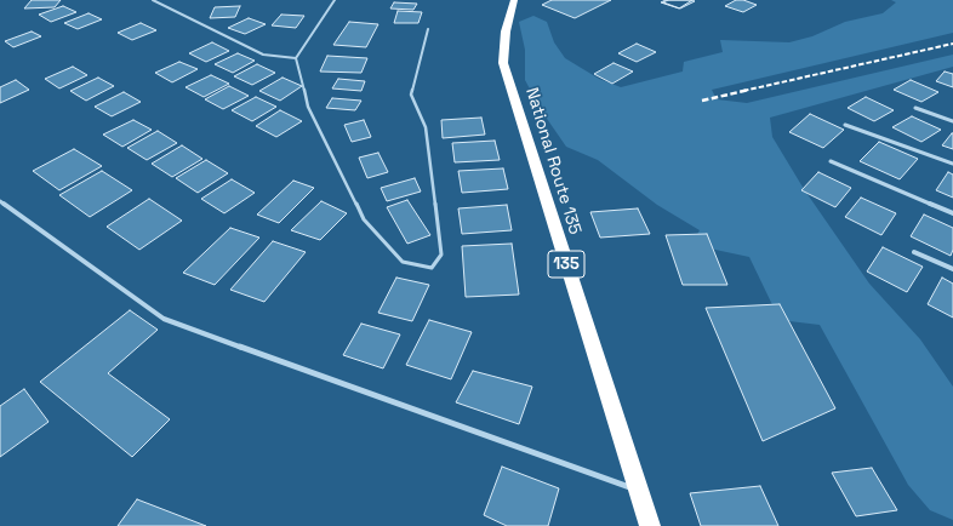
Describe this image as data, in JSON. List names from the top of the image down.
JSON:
{
  "streets": {
    "highway": ["National Route 135", "135"]
  }
}
